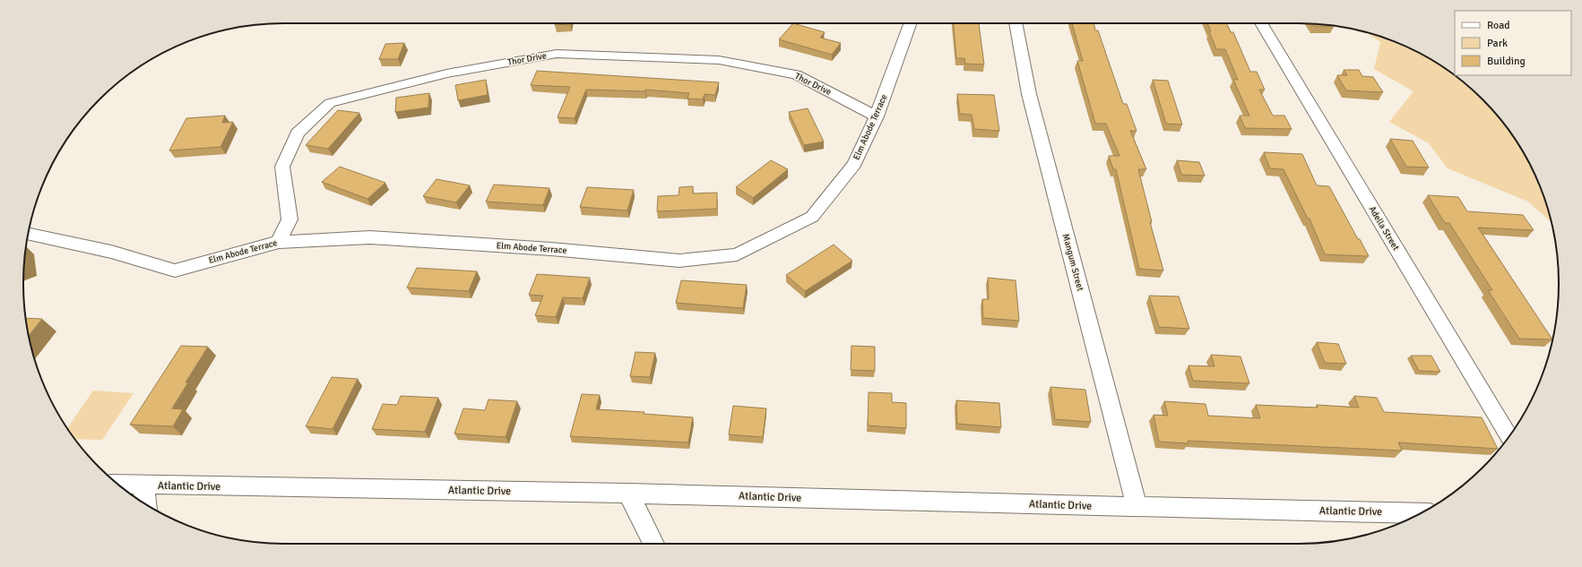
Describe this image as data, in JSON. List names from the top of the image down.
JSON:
{
  "streets": {
    "street": [
      "Thor Drive",
      "Elm Abode Terrace",
      "Adella Street",
      "Mangum Street",
      "Atlantic Drive"
    ]
  },
  "crossings": [
    ["Thor Drive", "Elm Abode Terrace"],
    ["Mangum Street", "Atlantic Drive"]
  ],
  "legend": ["Road", "Park", "Building"]
}
